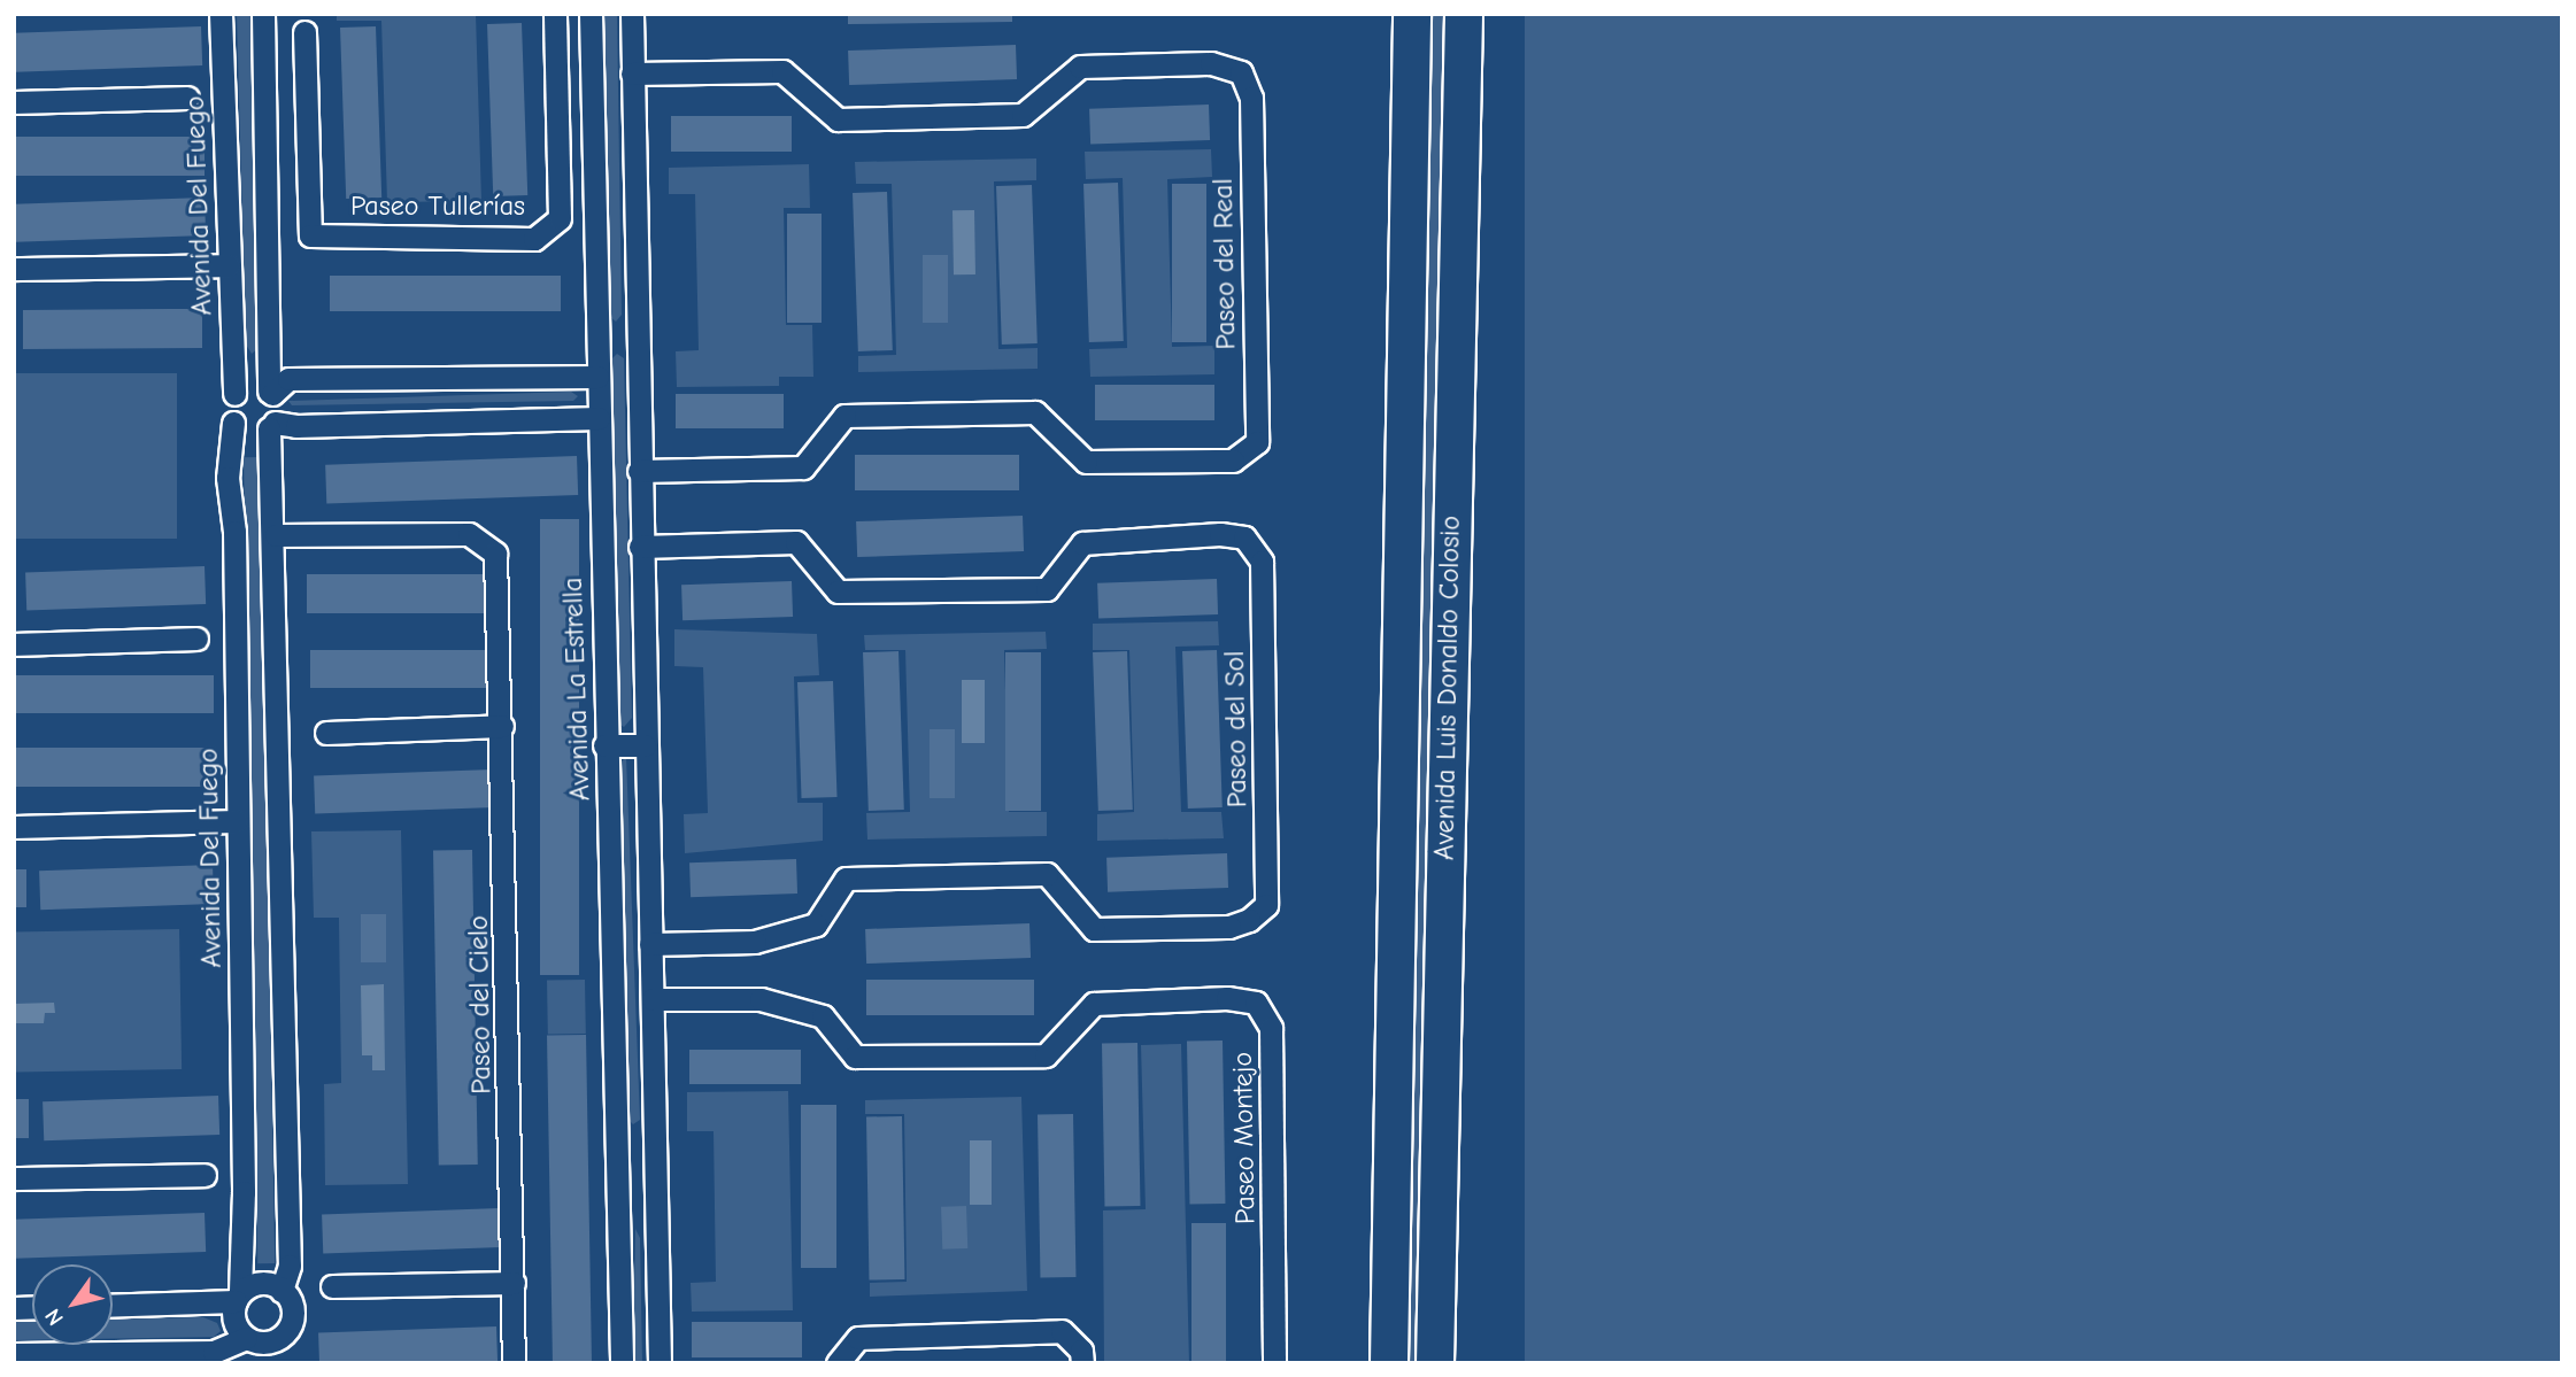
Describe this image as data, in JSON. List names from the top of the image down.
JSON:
{
  "streets": {
    "main road": ["Avenida Luis Donaldo Colosio"],
    "street": [
      "Avenida Del Fuego",
      "Paseo Tullerías",
      "Paseo del Real",
      "Avenida La Estrella",
      "Paseo del Sol",
      "Paseo del Cielo",
      "Paseo Montejo"
    ]
  },
  "north": "bottom left"
}
